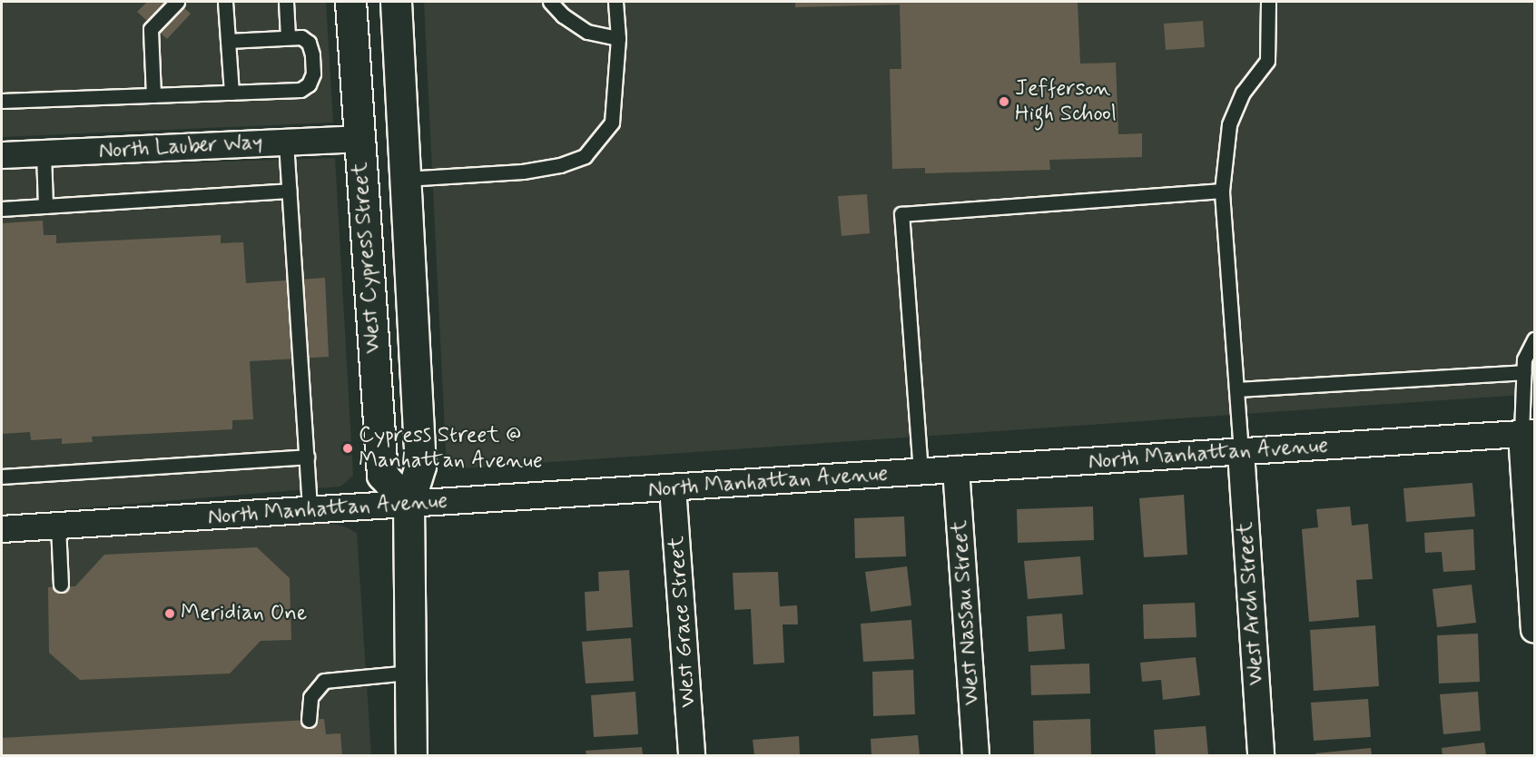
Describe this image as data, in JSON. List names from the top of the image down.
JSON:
{
  "streets": {
    "street": [
      "North Lauber Way",
      "West Cypress Street",
      "North Manhattan Avenue",
      "West Arch Street",
      "West Nassau Street",
      "West Grace Street"
    ]
  },
  "crossings": [
    ["North Lauber Way", "West Cypress Street"],
    ["West Cypress Street", "North Manhattan Avenue"],
    ["North Manhattan Avenue", "West Arch Street"],
    ["North Manhattan Avenue", "West Nassau Street"],
    ["North Manhattan Avenue", "West Grace Street"]
  ],
  "places": ["Jefferson High School", "Cypress Street @ Manhattan Avenue", "Meridian One"]
}
